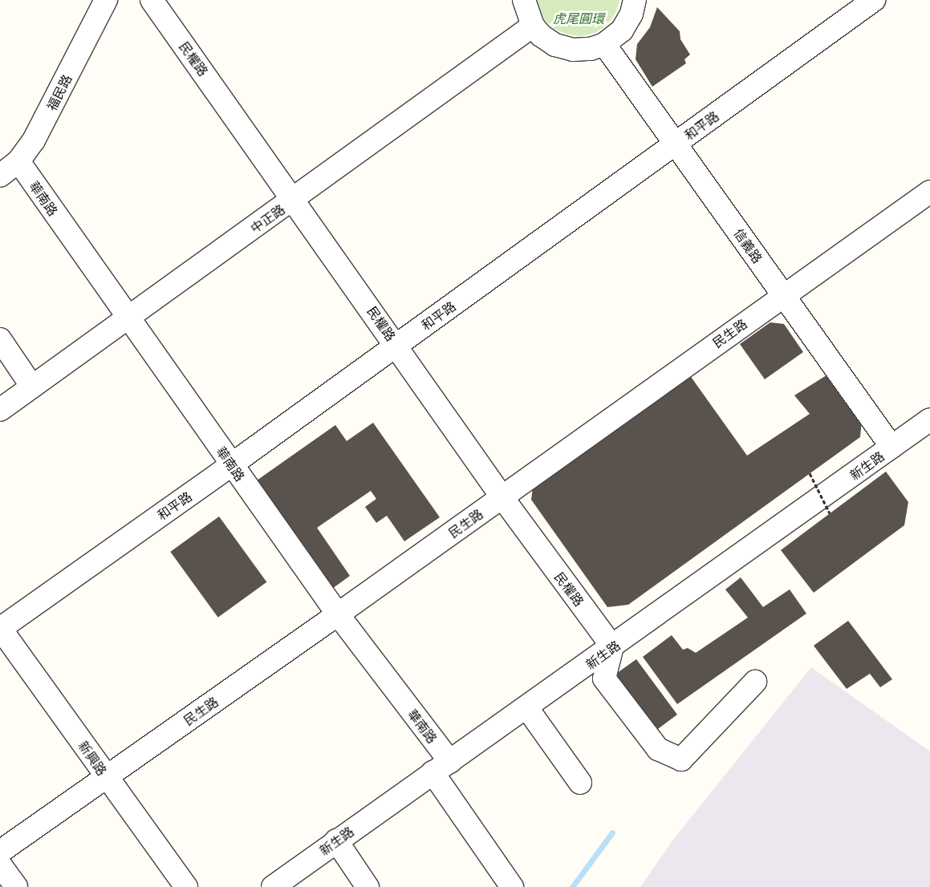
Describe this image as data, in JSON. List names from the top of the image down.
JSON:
{
  "streets": {
    "street": [
      "民權路",
      "福民路",
      "和平路",
      "華南路",
      "中正路",
      "信義路",
      "民生路",
      "新生路",
      "新興路"
    ]
  },
  "crossings": [
    ["民權路", "和平路"],
    ["民權路", "中正路"],
    ["民權路", "民生路"],
    ["民權路", "新生路"],
    ["福民路", "華南路"],
    ["和平路", "華南路"],
    ["和平路", "信義路"],
    ["和平路", "新興路"],
    ["華南路", "中正路"],
    ["華南路", "民生路"],
    ["華南路", "新生路"],
    ["信義路", "民生路"],
    ["信義路", "新生路"],
    ["民生路", "新興路"]
  ],
  "parks": ["虎尾圓環"]
}
